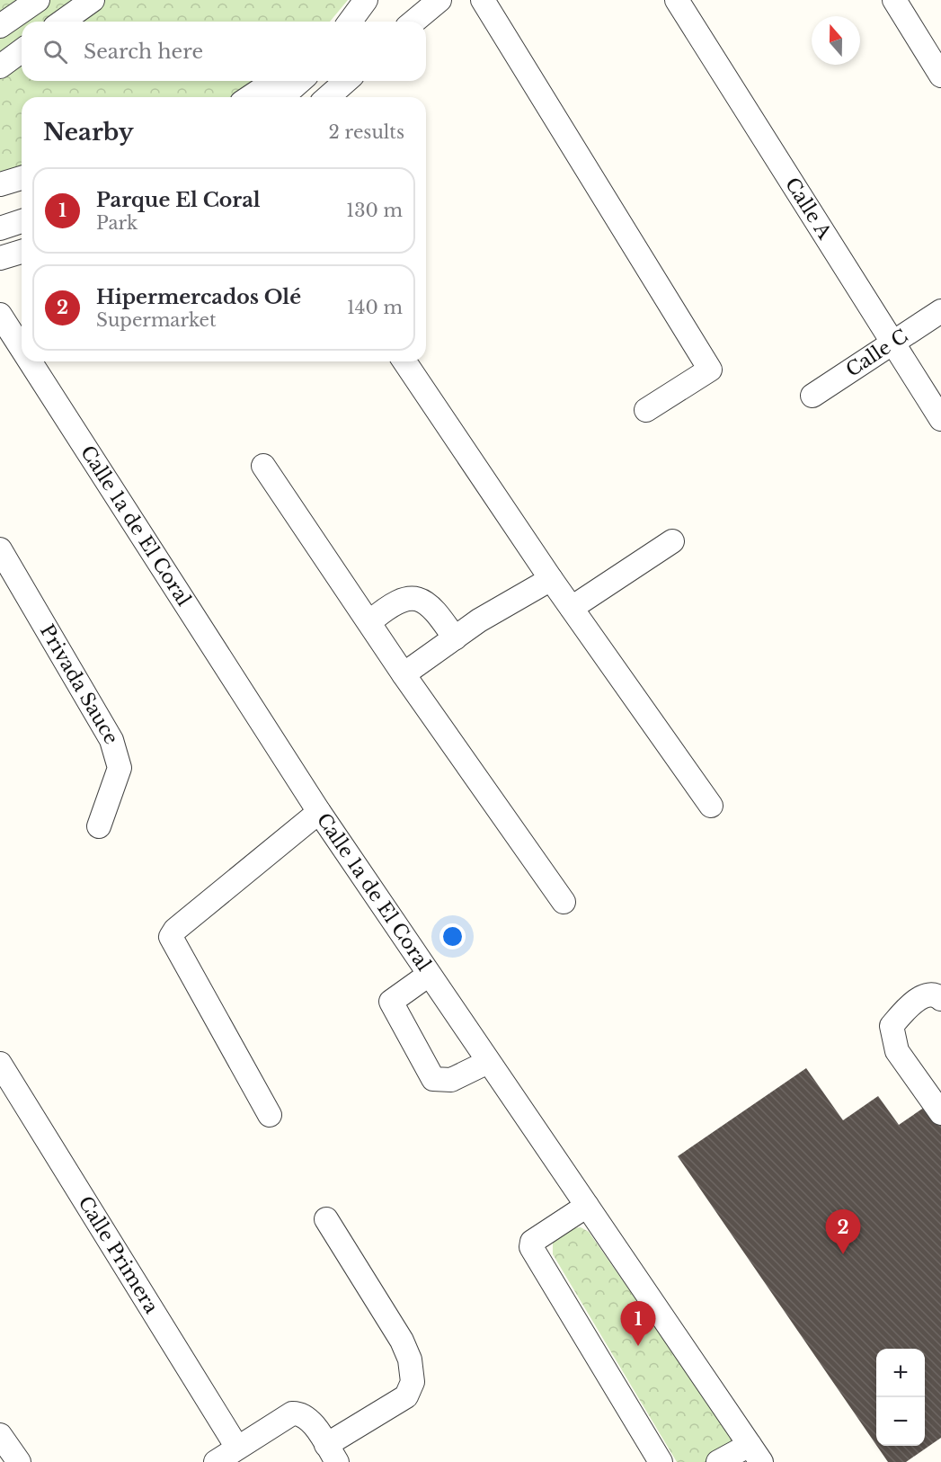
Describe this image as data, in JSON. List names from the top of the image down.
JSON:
{
  "streets": {
    "street": [
      "Calle A",
      "Calle C",
      "Calle 1a de El Coral",
      "Privada Sauce",
      "Calle Primera"
    ]
  },
  "crossings": [
    ["Calle A", "Calle C"]
  ],
  "north": "top",
  "page": {
    "search": "Search here",
    "heading": ["Nearby", "2 results"],
    "list": [
      {
        "mark": "1",
        "name": "Parque El Coral",
        "note": "Park",
        "value": "130 m"
      },
      {
        "mark": "2",
        "name": "Hipermercados Olé",
        "note": "Supermarket",
        "value": "140 m"
      }
    ],
    "pins": ["2", "1"],
    "map_buttons": ["+", "−"]
  }
}
